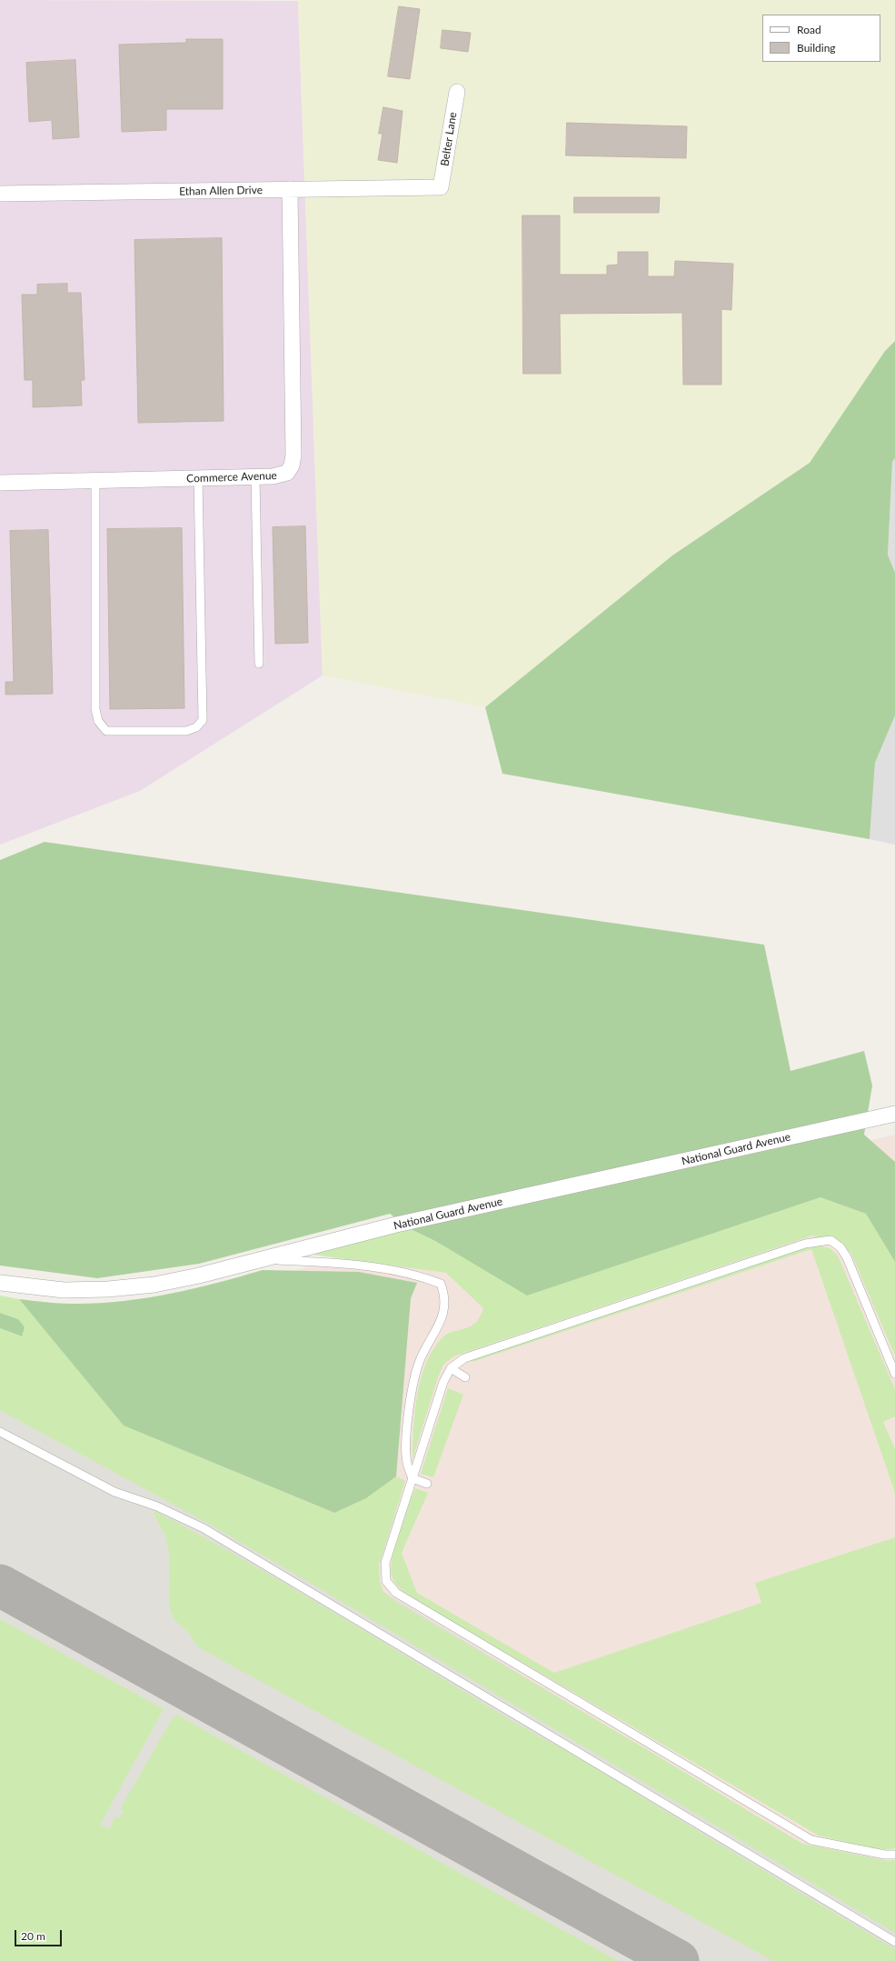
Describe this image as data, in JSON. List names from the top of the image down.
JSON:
{
  "streets": {
    "street": [
      "Belter Lane",
      "Ethan Allen Drive",
      "Commerce Avenue",
      "National Guard Avenue"
    ]
  },
  "crossings": [
    ["Belter Lane", "Ethan Allen Drive"],
    ["Ethan Allen Drive", "Commerce Avenue"]
  ],
  "legend": ["Road", "Building"],
  "scale_bar": "20 m"
}
